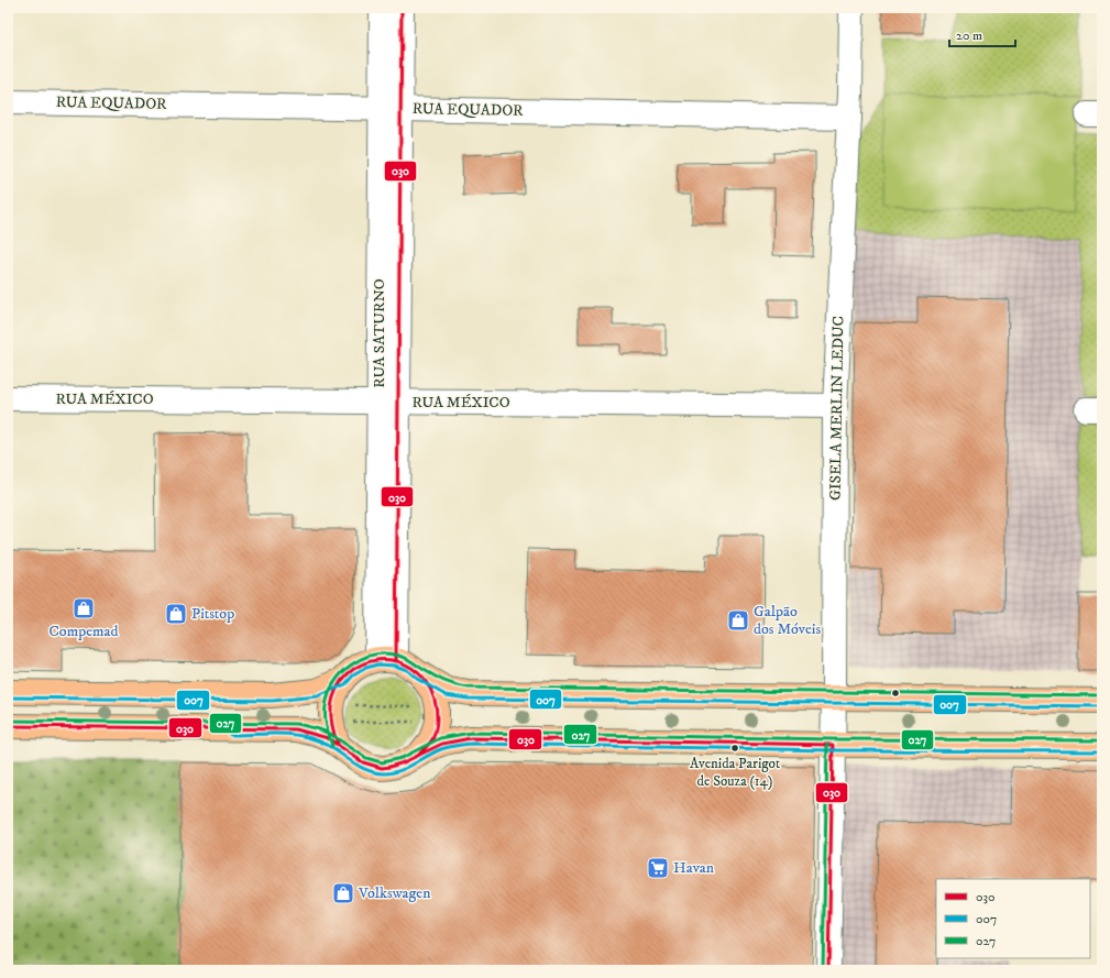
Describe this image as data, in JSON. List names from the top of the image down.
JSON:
{
  "streets": {
    "street": [
      "RUA EQUADOR",
      "RUA SATURNO",
      "RUA MÉXICO",
      "GISELA MERLIN LEDUC"
    ]
  },
  "crossings": [
    ["RUA EQUADOR", "RUA SATURNO"],
    ["RUA EQUADOR", "GISELA MERLIN LEDUC"],
    ["RUA SATURNO", "RUA MÉXICO"],
    ["RUA MÉXICO", "GISELA MERLIN LEDUC"]
  ],
  "places": {
    "shop": [
      "Compemad",
      "Pitstop",
      "Galpão dos Móveis",
      "Volkswagen"
    ],
    "other": ["Avenida Parigot de Souza (14)"],
    "supermarket": ["Havan"]
  },
  "lines": ["transit line 030", "transit line 027", "transit line 007"],
  "legend": ["030", "007", "027"],
  "scale_bar": "20 m"
}
